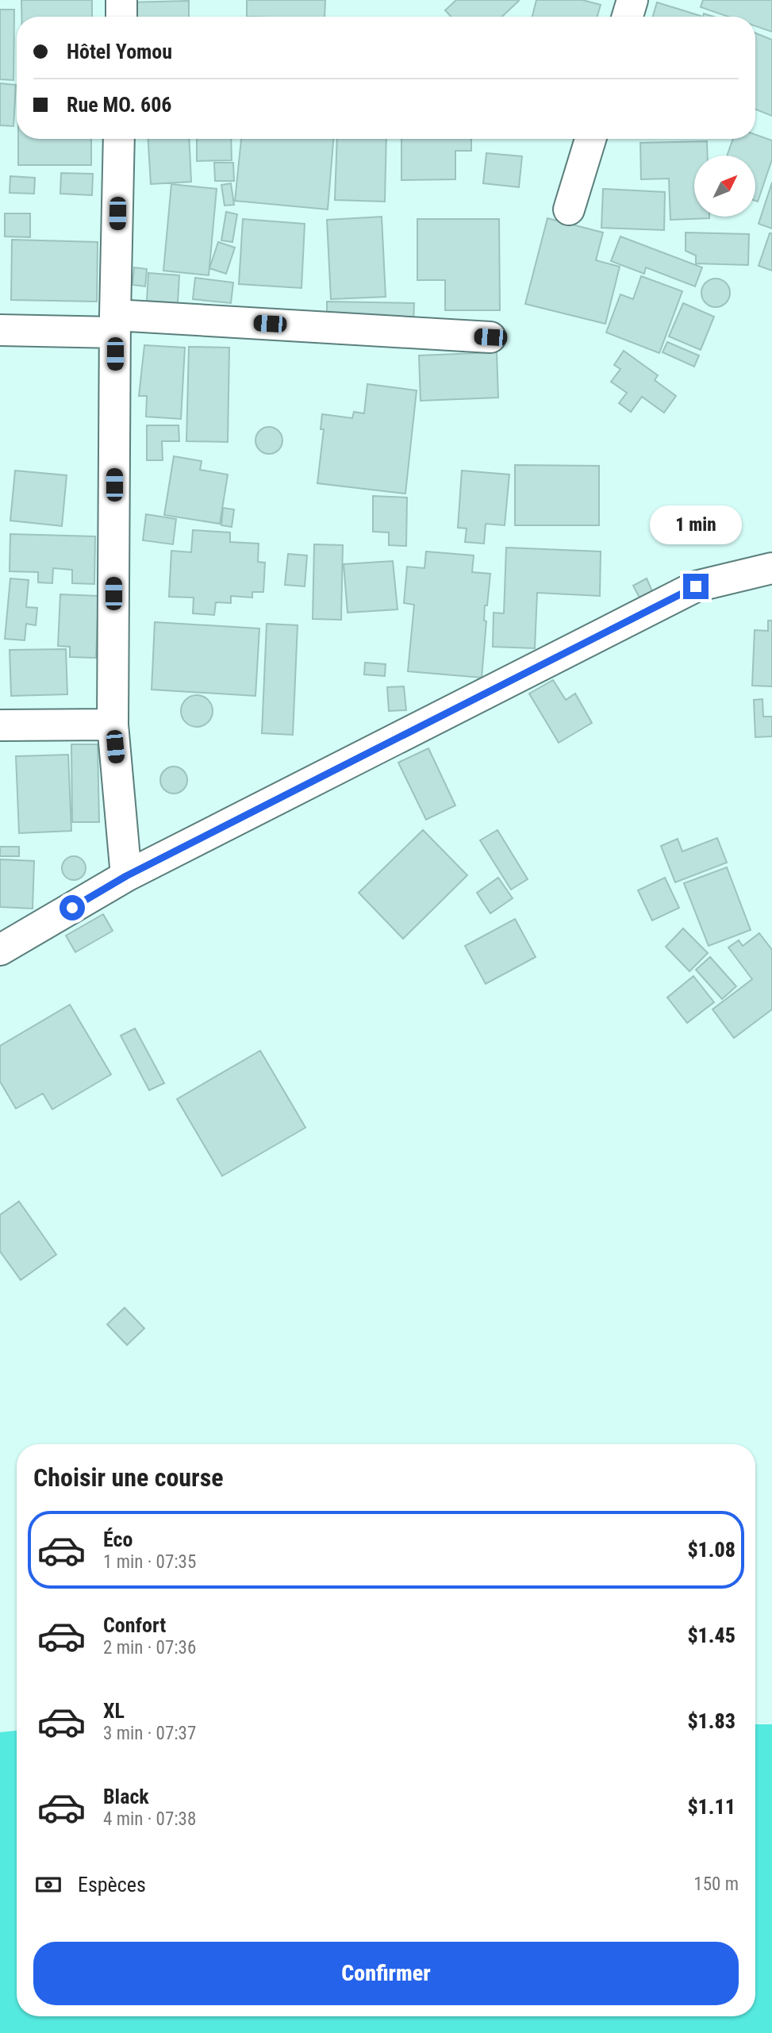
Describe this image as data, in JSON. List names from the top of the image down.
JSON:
{
  "north": "top right",
  "page": {
    "banner": ["Hôtel Yomou", "Rue MO. 606"],
    "bubble": "1 min",
    "heading": "Choisir une course",
    "list": [
      {
        "name": "Éco",
        "note": "1 min · 07:35",
        "value": "$1.08"
      },
      {
        "name": "Confort",
        "note": "2 min · 07:36",
        "value": "$1.45"
      },
      {
        "name": "XL",
        "note": "3 min · 07:37",
        "value": "$1.83"
      },
      {
        "name": "Black",
        "note": "4 min · 07:38",
        "value": "$1.11"
      }
    ],
    "pay": ["Espèces", "150 m"],
    "buttons": "Confirmer"
  }
}
